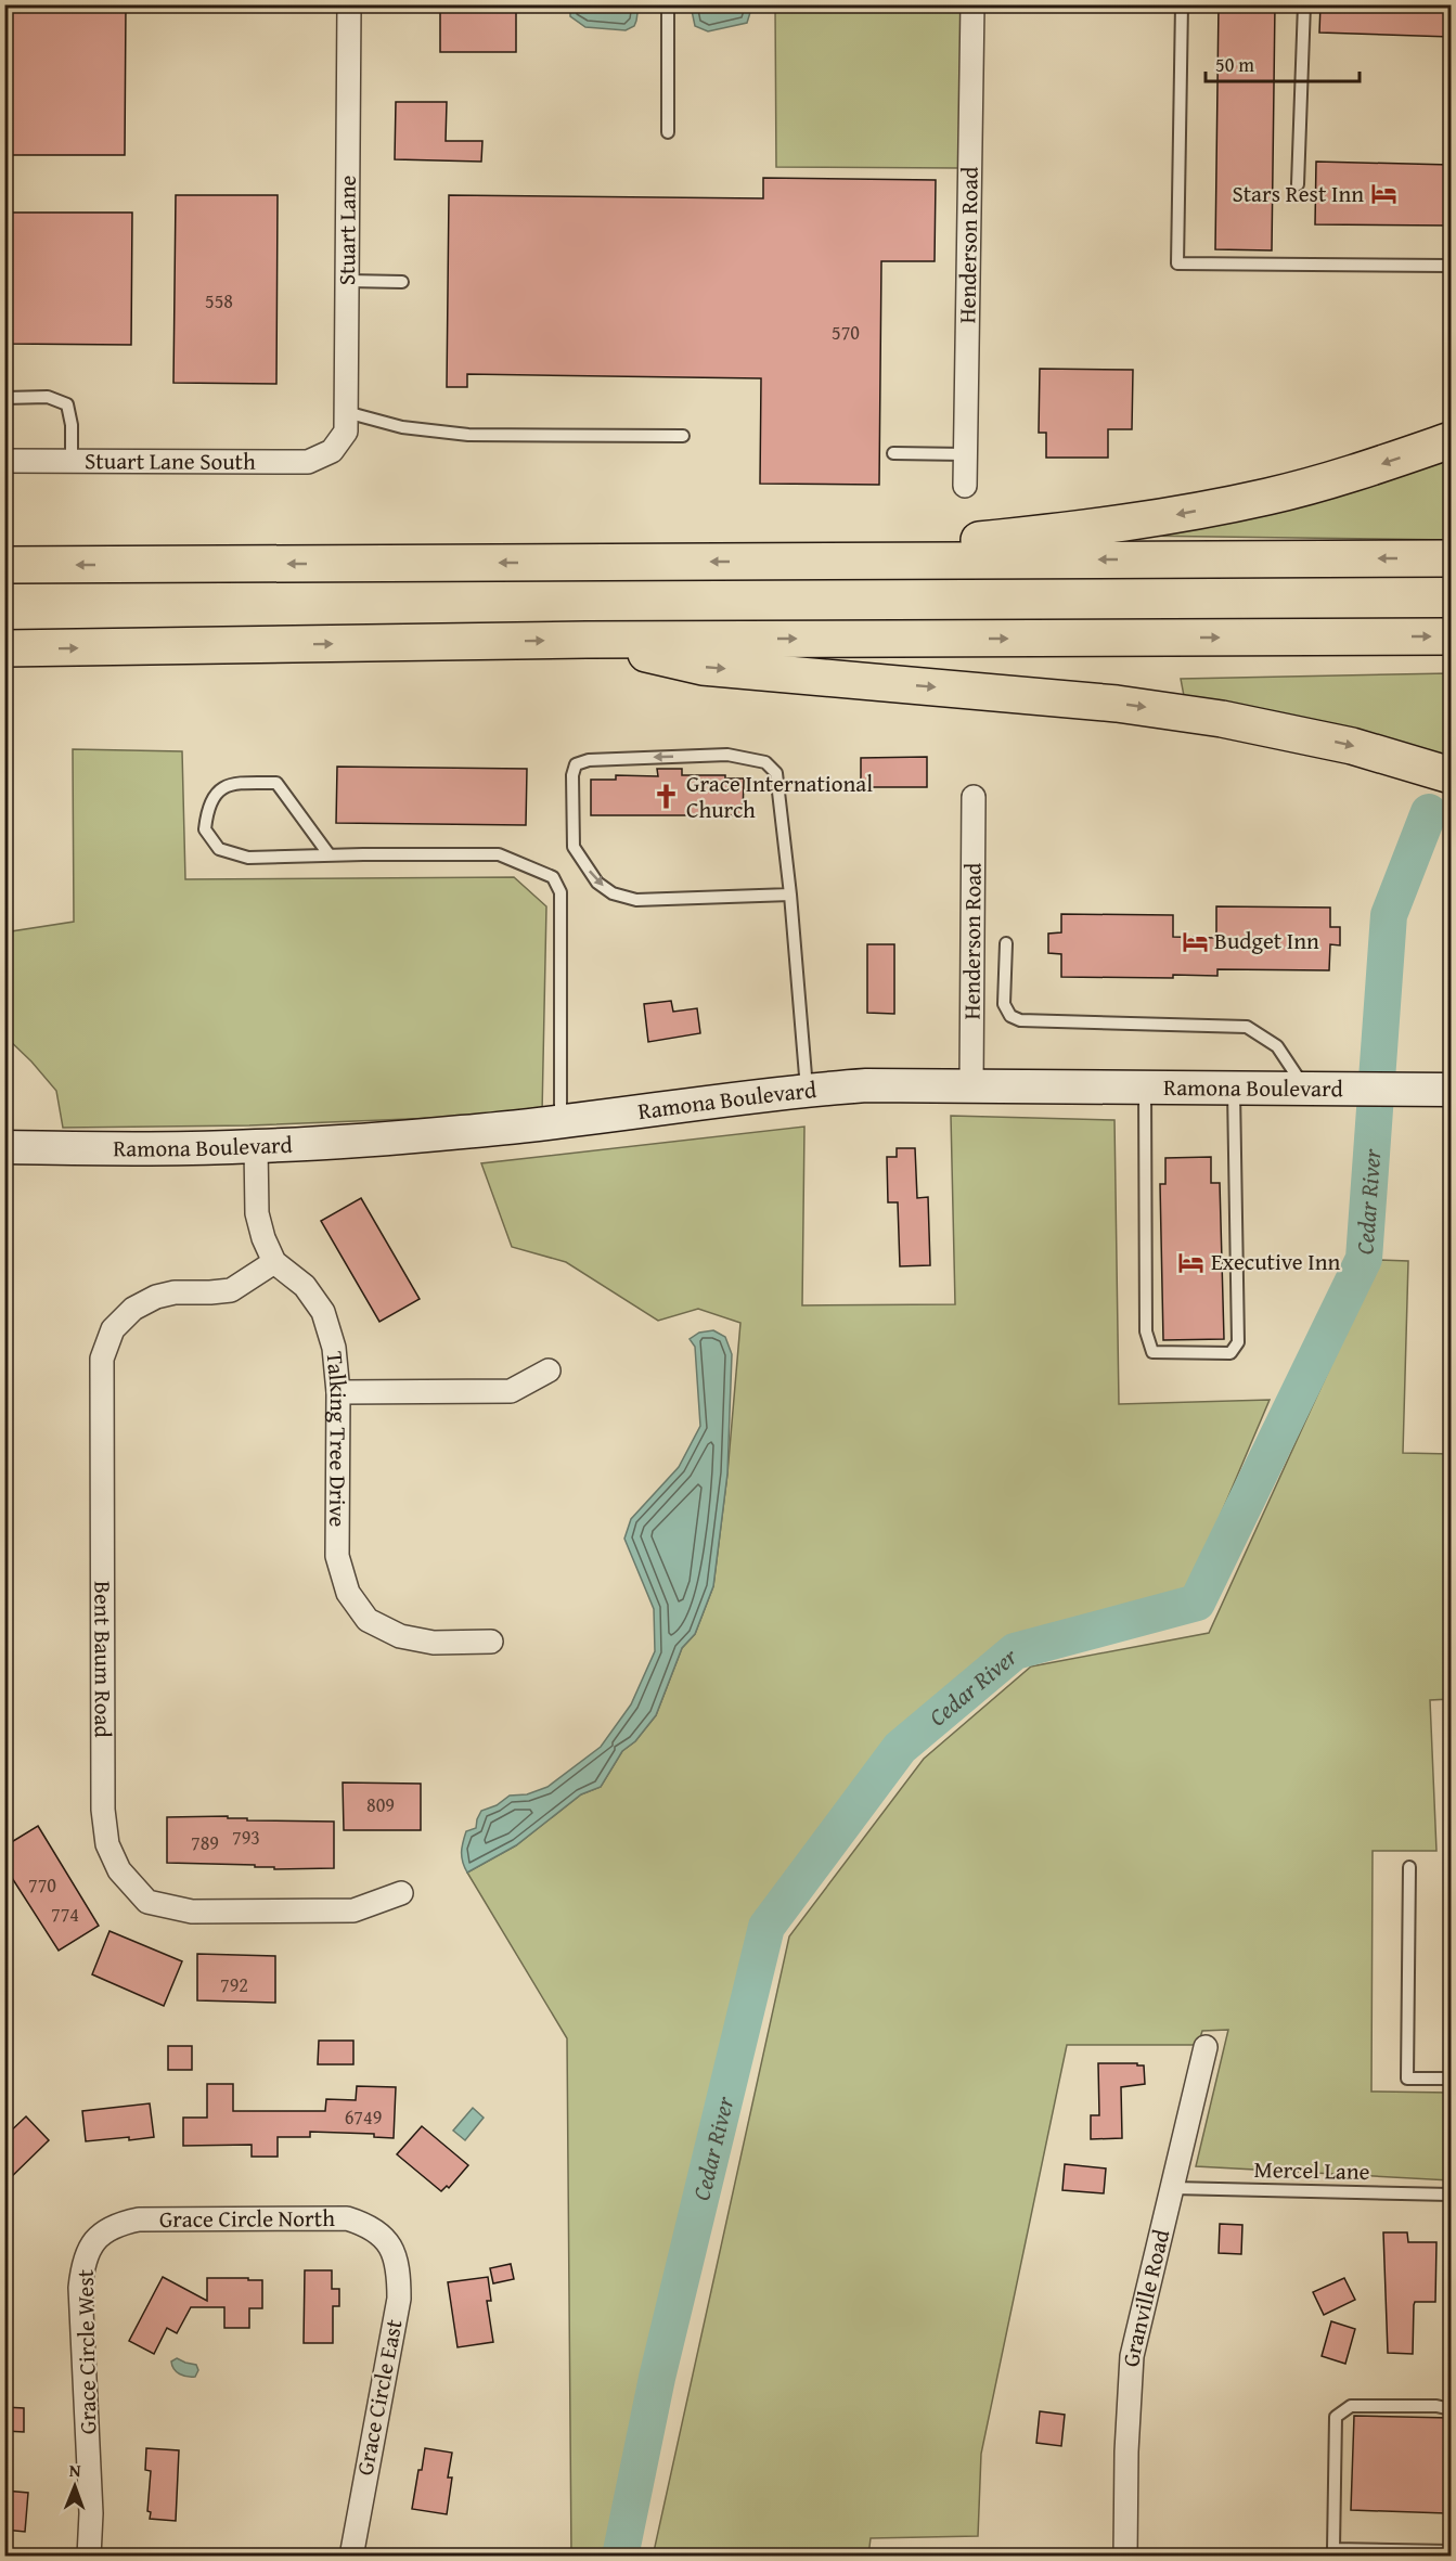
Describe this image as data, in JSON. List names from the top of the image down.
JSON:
{
  "streets": {
    "street": [
      "Stuart Lane",
      "Henderson Road",
      "Stuart Lane South",
      "Ramona Boulevard",
      "Talking Tree Drive",
      "Bent Baum Road",
      "Grace Circle North",
      "Granville Road",
      "Grace Circle West",
      "Grace Circle East"
    ],
    "lane": ["Mercel Lane"]
  },
  "crossings": [
    ["Stuart Lane", "Stuart Lane South"],
    ["Henderson Road", "Ramona Boulevard"],
    ["Ramona Boulevard", "Talking Tree Drive"],
    ["Talking Tree Drive", "Bent Baum Road"],
    ["Mercel Lane", "Granville Road"],
    ["Grace Circle North", "Grace Circle West"],
    ["Grace Circle North", "Grace Circle East"]
  ],
  "water": ["Cedar River"],
  "places": {
    "hotel": ["Stars Rest Inn", "Budget Inn", "Executive Inn"],
    "church": ["Grace International Church"]
  },
  "house_numbers": [
    "558",
    "570",
    "809",
    "793",
    "789",
    "770",
    "774",
    "792",
    "6749"
  ],
  "scale_bar": "50 m",
  "north": "top"
}
